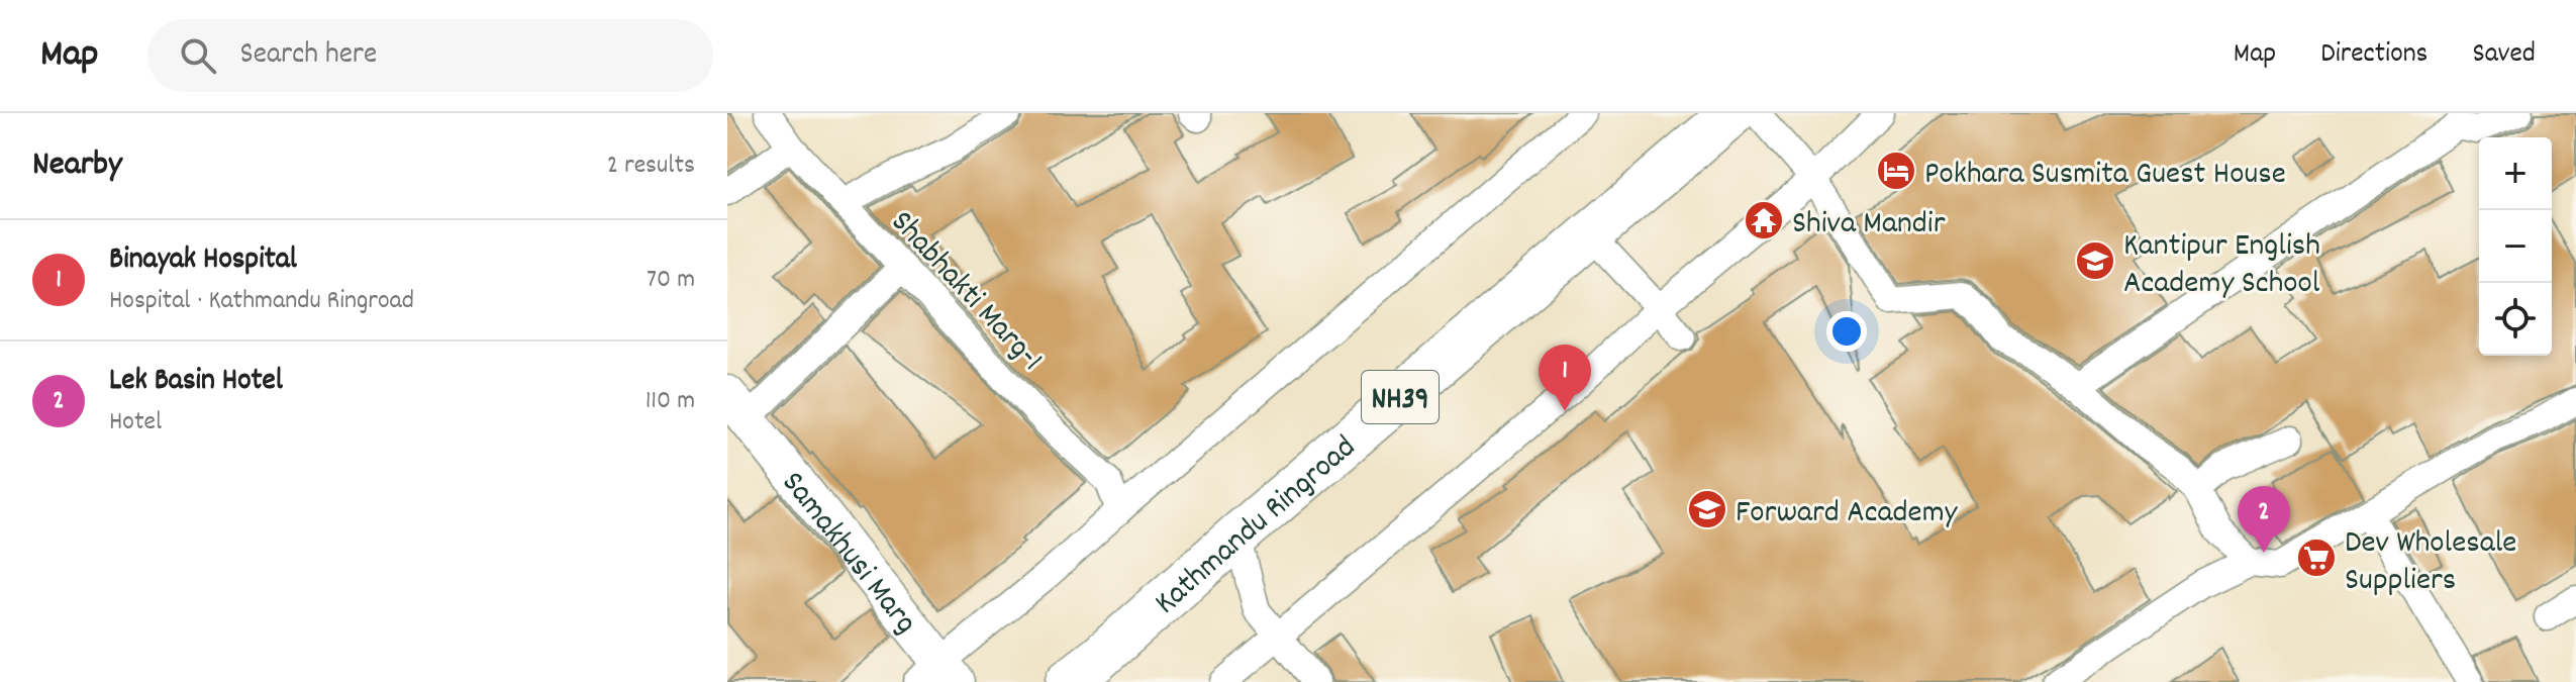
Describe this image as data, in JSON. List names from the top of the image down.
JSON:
{
  "streets": {
    "highway": ["NH39", "Kathmandu Ringroad"],
    "main road": ["Samakhusi Marg"],
    "street": ["Shabhakti Marg-1"]
  },
  "crossings": [
    ["Shabhakti Marg-1", "Samakhusi Marg"]
  ],
  "places": {
    "hotel": ["Pokhara Susmita Guest House"],
    "temple": ["Shiva Mandir"],
    "school or university": ["Kantipur English Academy School", "Forward Academy"],
    "supermarket": ["Dev Wholesale Suppliers"]
  },
  "page": {
    "header": "Map",
    "search": "Search here",
    "nav": ["Map", "Directions", "Saved"],
    "heading": ["Nearby", "2 results"],
    "map_buttons": ["+", "−"],
    "list": [
      {
        "mark": "1",
        "name": "Binayak Hospital",
        "note": "Hospital · Kathmandu Ringroad",
        "value": "70 m"
      },
      {
        "mark": "2",
        "name": "Lek Basin Hotel",
        "note": "Hotel",
        "value": "110 m"
      }
    ],
    "pins": ["1", "2"]
  }
}
